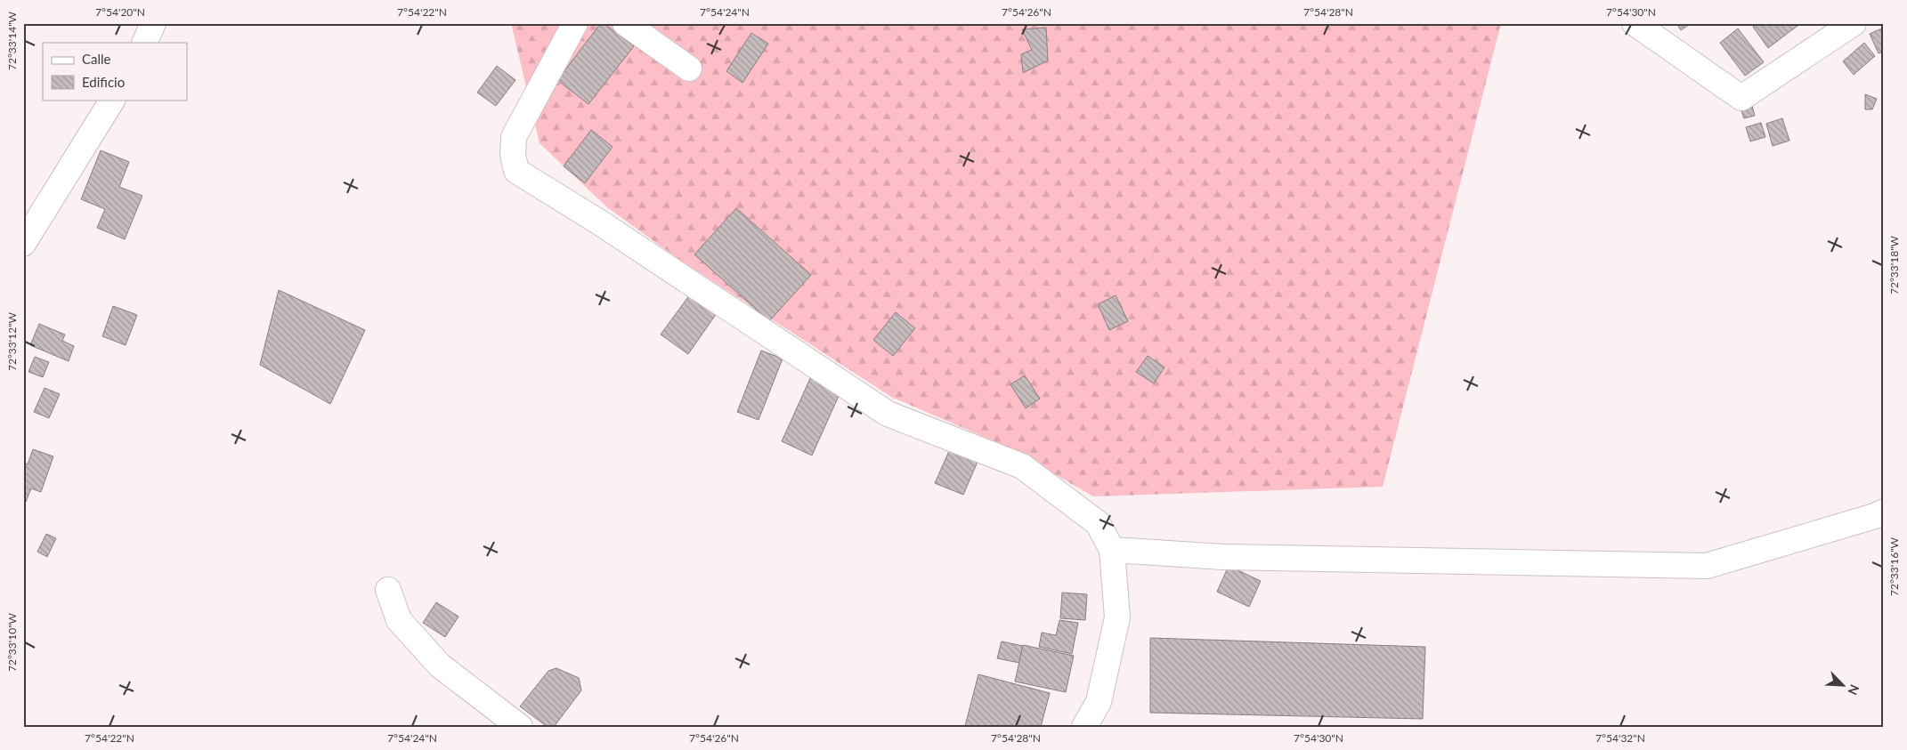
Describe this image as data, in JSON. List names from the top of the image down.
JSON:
{
  "legend": ["Calle", "Edificio"],
  "north": "bottom right",
  "coordinates": [
    "7°54'20\"N",
    "7°54'22\"N",
    "7°54'24\"N",
    "7°54'26\"N",
    "7°54'28\"N",
    "7°54'30\"N",
    "72°33'14\"W",
    "72°33'18\"W",
    "72°33'12\"W",
    "72°33'16\"W",
    "72°33'10\"W",
    "7°54'32\"N"
  ]
}
